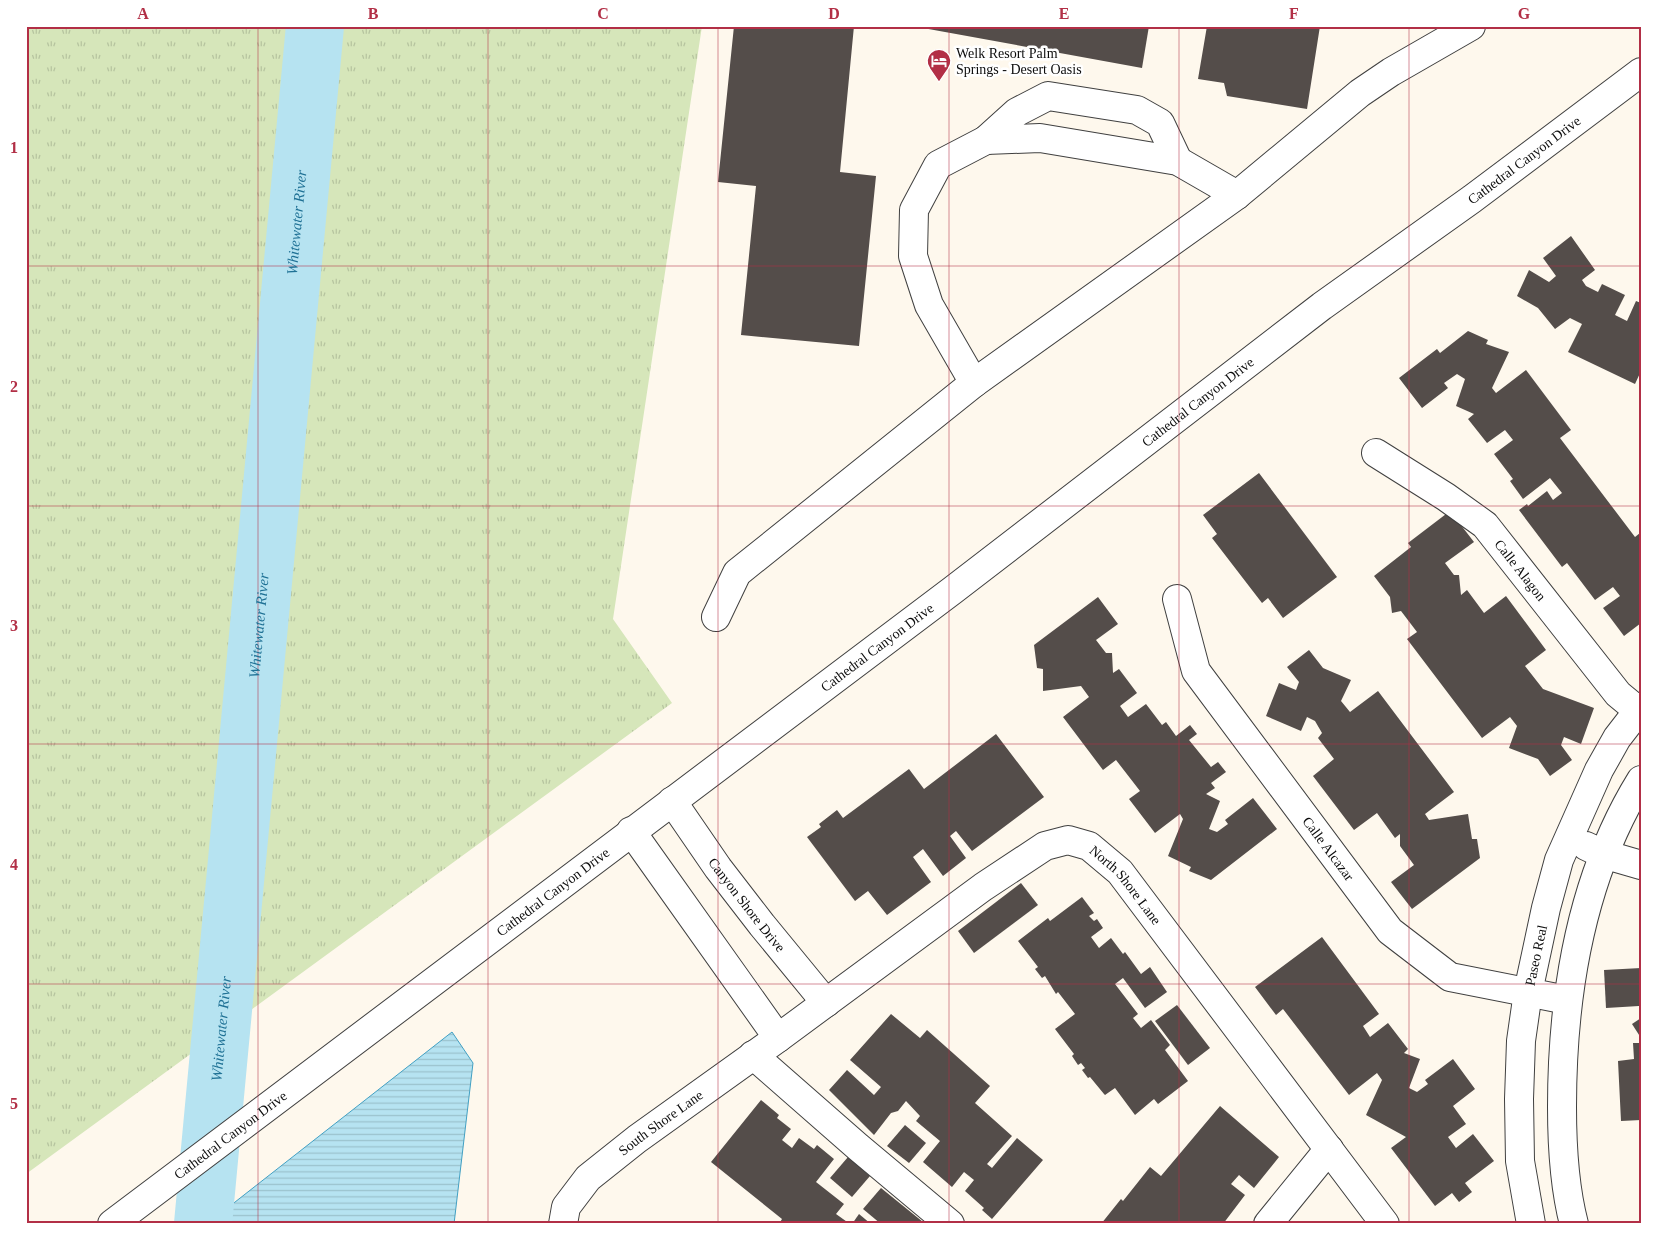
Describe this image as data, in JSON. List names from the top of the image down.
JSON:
{
  "streets": {
    "street": [
      "Cathedral Canyon Drive",
      "Calle Alagon",
      "Calle Alcazar",
      "North Shore Lane",
      "Canyon Shore Drive",
      "Paseo Real",
      "South Shore Lane"
    ]
  },
  "crossings": [
    ["Cathedral Canyon Drive", "Canyon Shore Drive"],
    ["Calle Alagon", "Paseo Real"],
    ["Calle Alcazar", "Paseo Real"],
    ["North Shore Lane", "Canyon Shore Drive"],
    ["North Shore Lane", "South Shore Lane"]
  ],
  "water": ["Whitewater River"],
  "places": {
    "hotel": ["Welk Resort Palm Springs - Desert Oasis"]
  },
  "grid": {
    "columns": [
      "A",
      "B",
      "C",
      "D",
      "E",
      "F",
      "G"
    ],
    "rows": [
      "1",
      "2",
      "3",
      "4",
      "5"
    ]
  }
}
